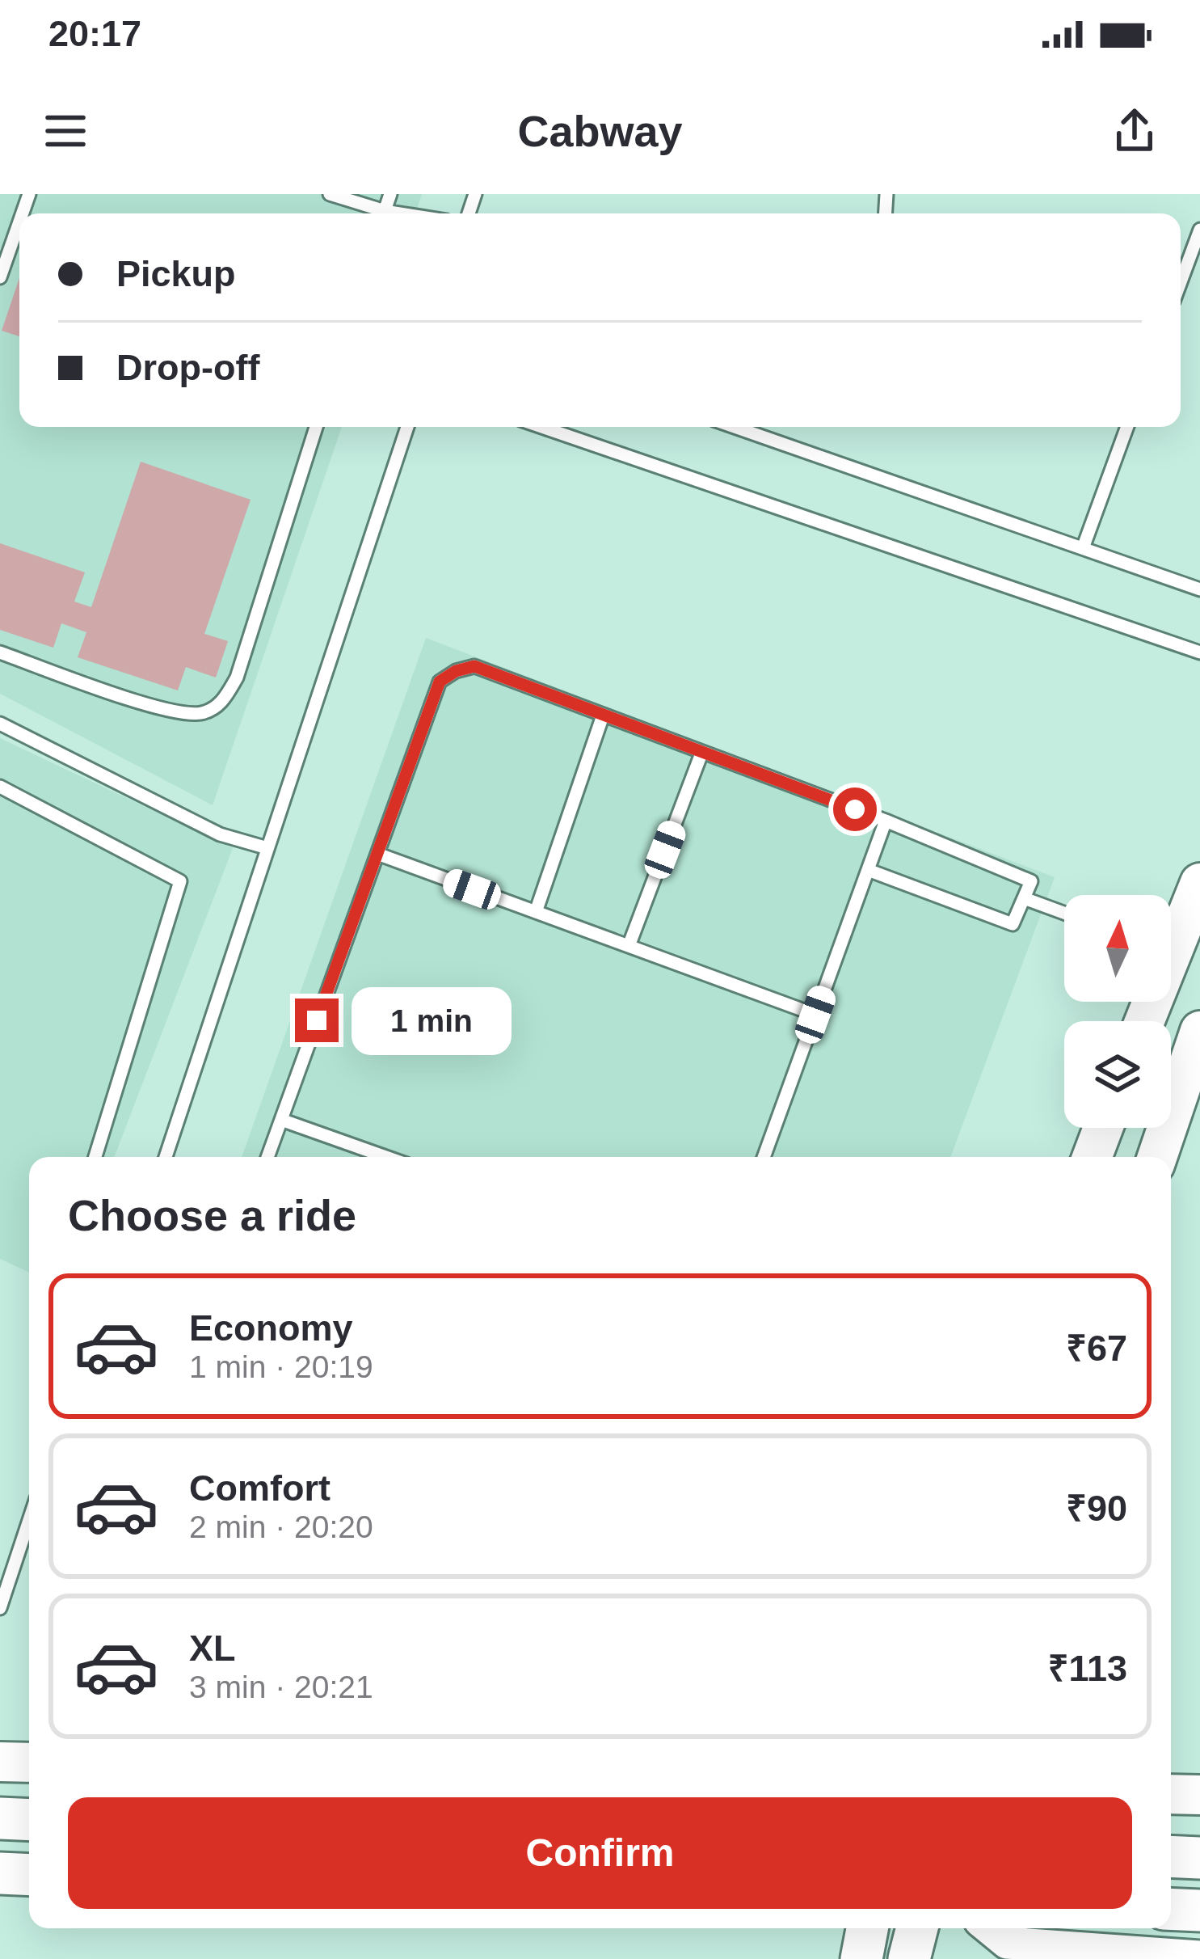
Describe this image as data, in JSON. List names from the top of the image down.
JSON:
{
  "north": "top",
  "page": {
    "status": "20:17",
    "header": "Cabway",
    "banner": ["Pickup", "Drop-off"],
    "bubble": "1 min",
    "heading": "Choose a ride",
    "list": [
      {
        "name": "Economy",
        "note": "1 min · 20:19",
        "value": "₹67"
      },
      {
        "name": "Comfort",
        "note": "2 min · 20:20",
        "value": "₹90"
      },
      {
        "name": "XL",
        "note": "3 min · 20:21",
        "value": "₹113"
      }
    ],
    "buttons": "Confirm"
  }
}
